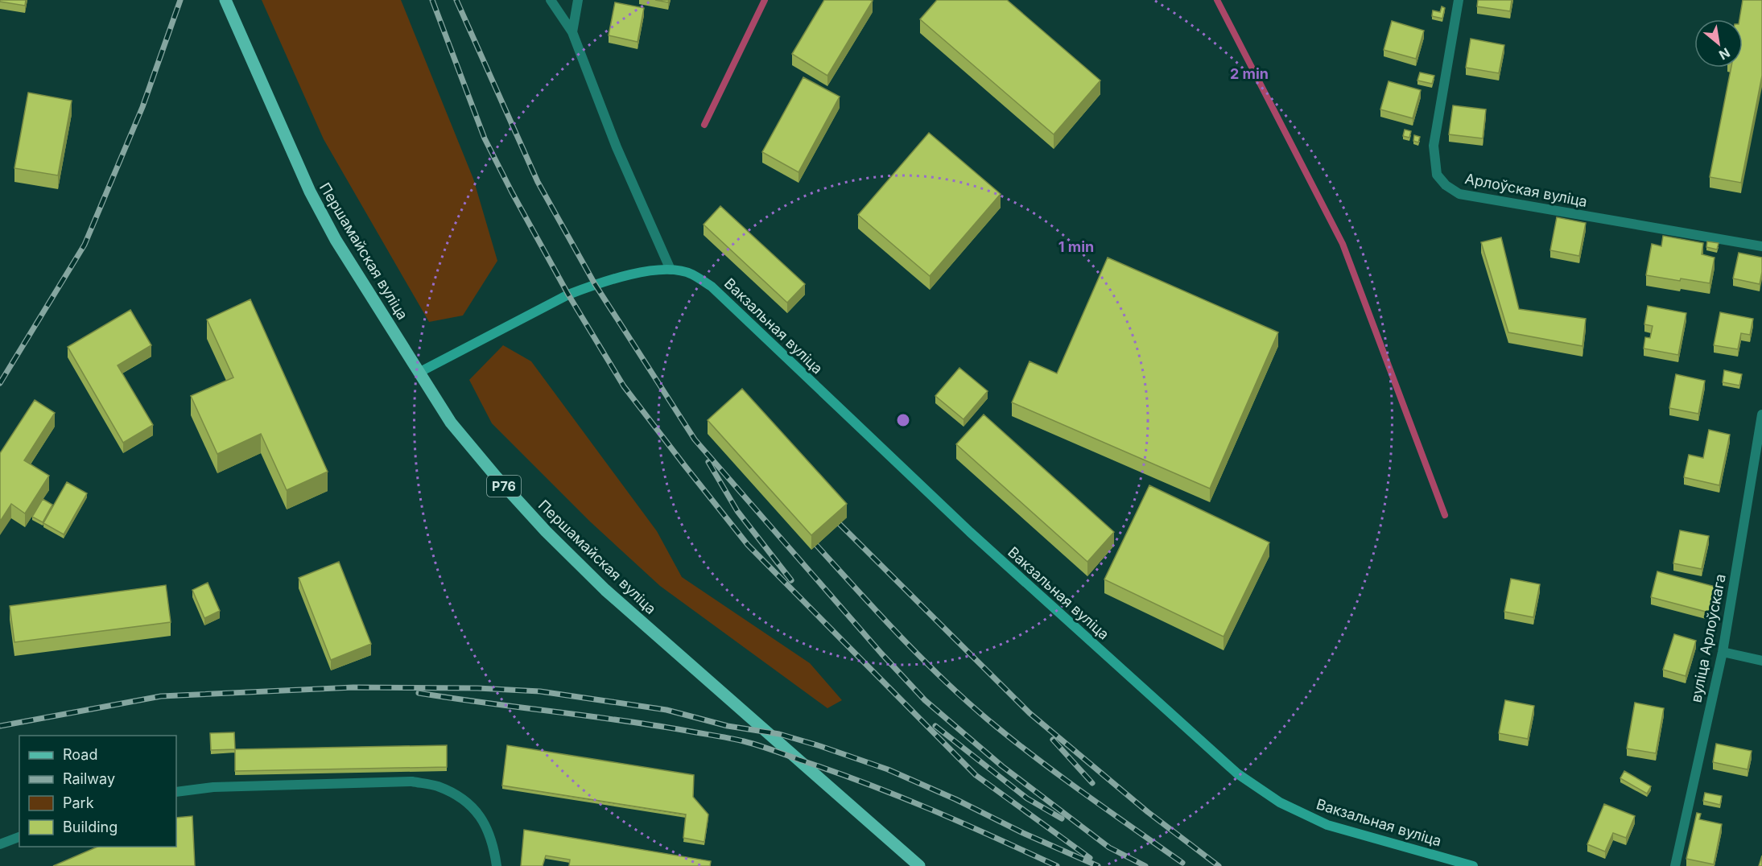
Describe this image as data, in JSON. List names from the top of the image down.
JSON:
{
  "streets": {
    "main road": ["Першамайская вуліца", "Вакзальная вуліца", "Р76"],
    "street": ["Арлоўская вуліца", "вуліца Арлоўскага"]
  },
  "crossings": [
    ["Першамайская вуліца", "Вакзальная вуліца"]
  ],
  "legend": [
    "Road",
    "Railway",
    "Park",
    "Building"
  ],
  "north": "bottom right",
  "rings": ["2 min", "1 min"]
}
